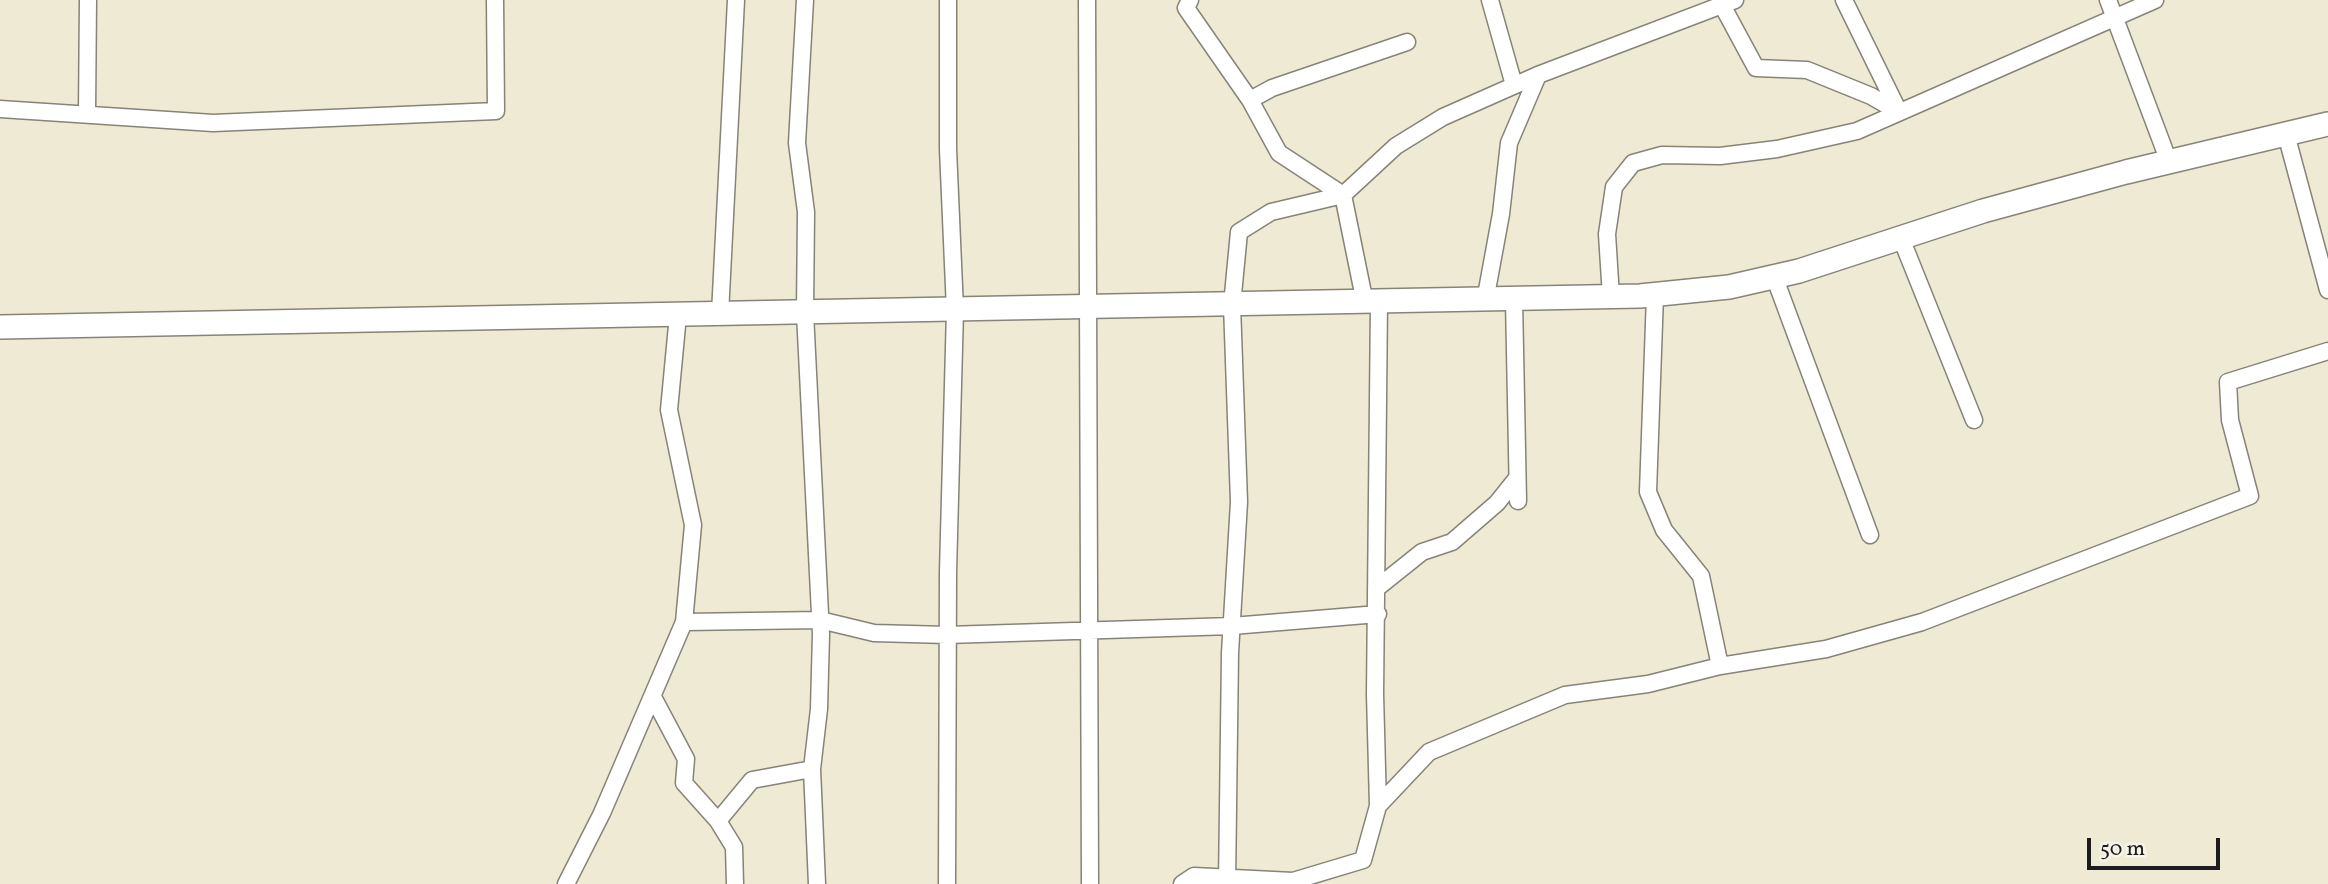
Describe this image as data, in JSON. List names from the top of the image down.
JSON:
{
  "scale_bar": "50 m"
}
